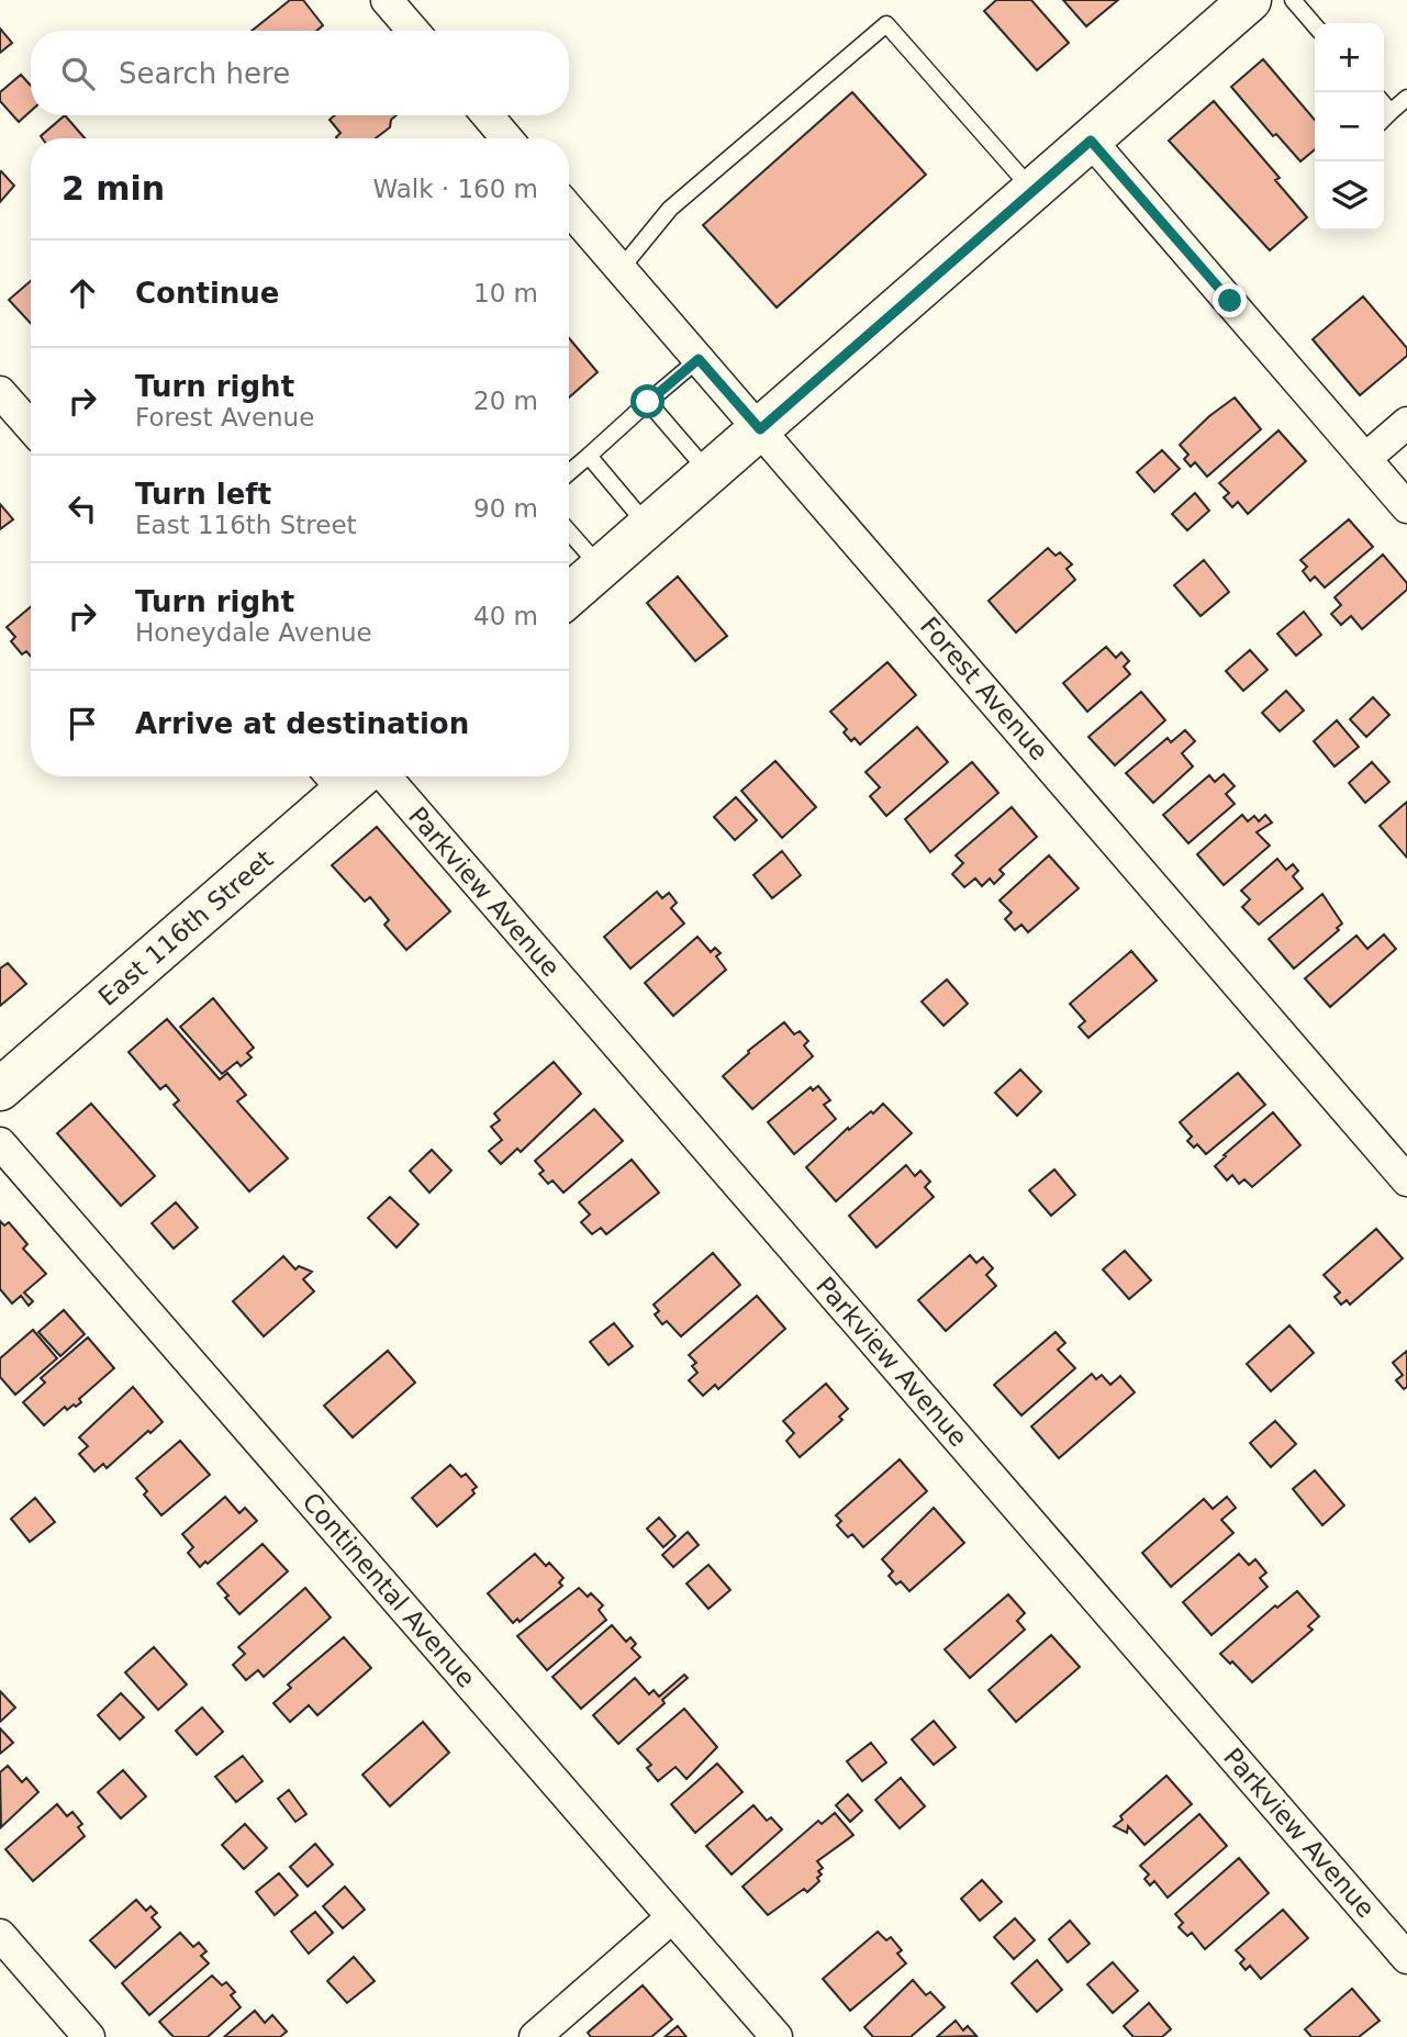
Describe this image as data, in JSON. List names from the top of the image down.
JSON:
{
  "streets": {
    "main road": ["East 116th Street"],
    "street": ["Forest Avenue", "Parkview Avenue", "Continental Avenue"]
  },
  "page": {
    "map_buttons": ["+", "−"],
    "search": "Search here",
    "heading": ["2 min", "Walk · 160 m"],
    "list": [
      ["Continue", "10 m"],
      ["Turn right", "Forest Avenue", "20 m"],
      ["Turn left", "East 116th Street", "90 m"],
      ["Turn right", "Honeydale Avenue", "40 m"],
      "Arrive at destination"
    ]
  }
}
